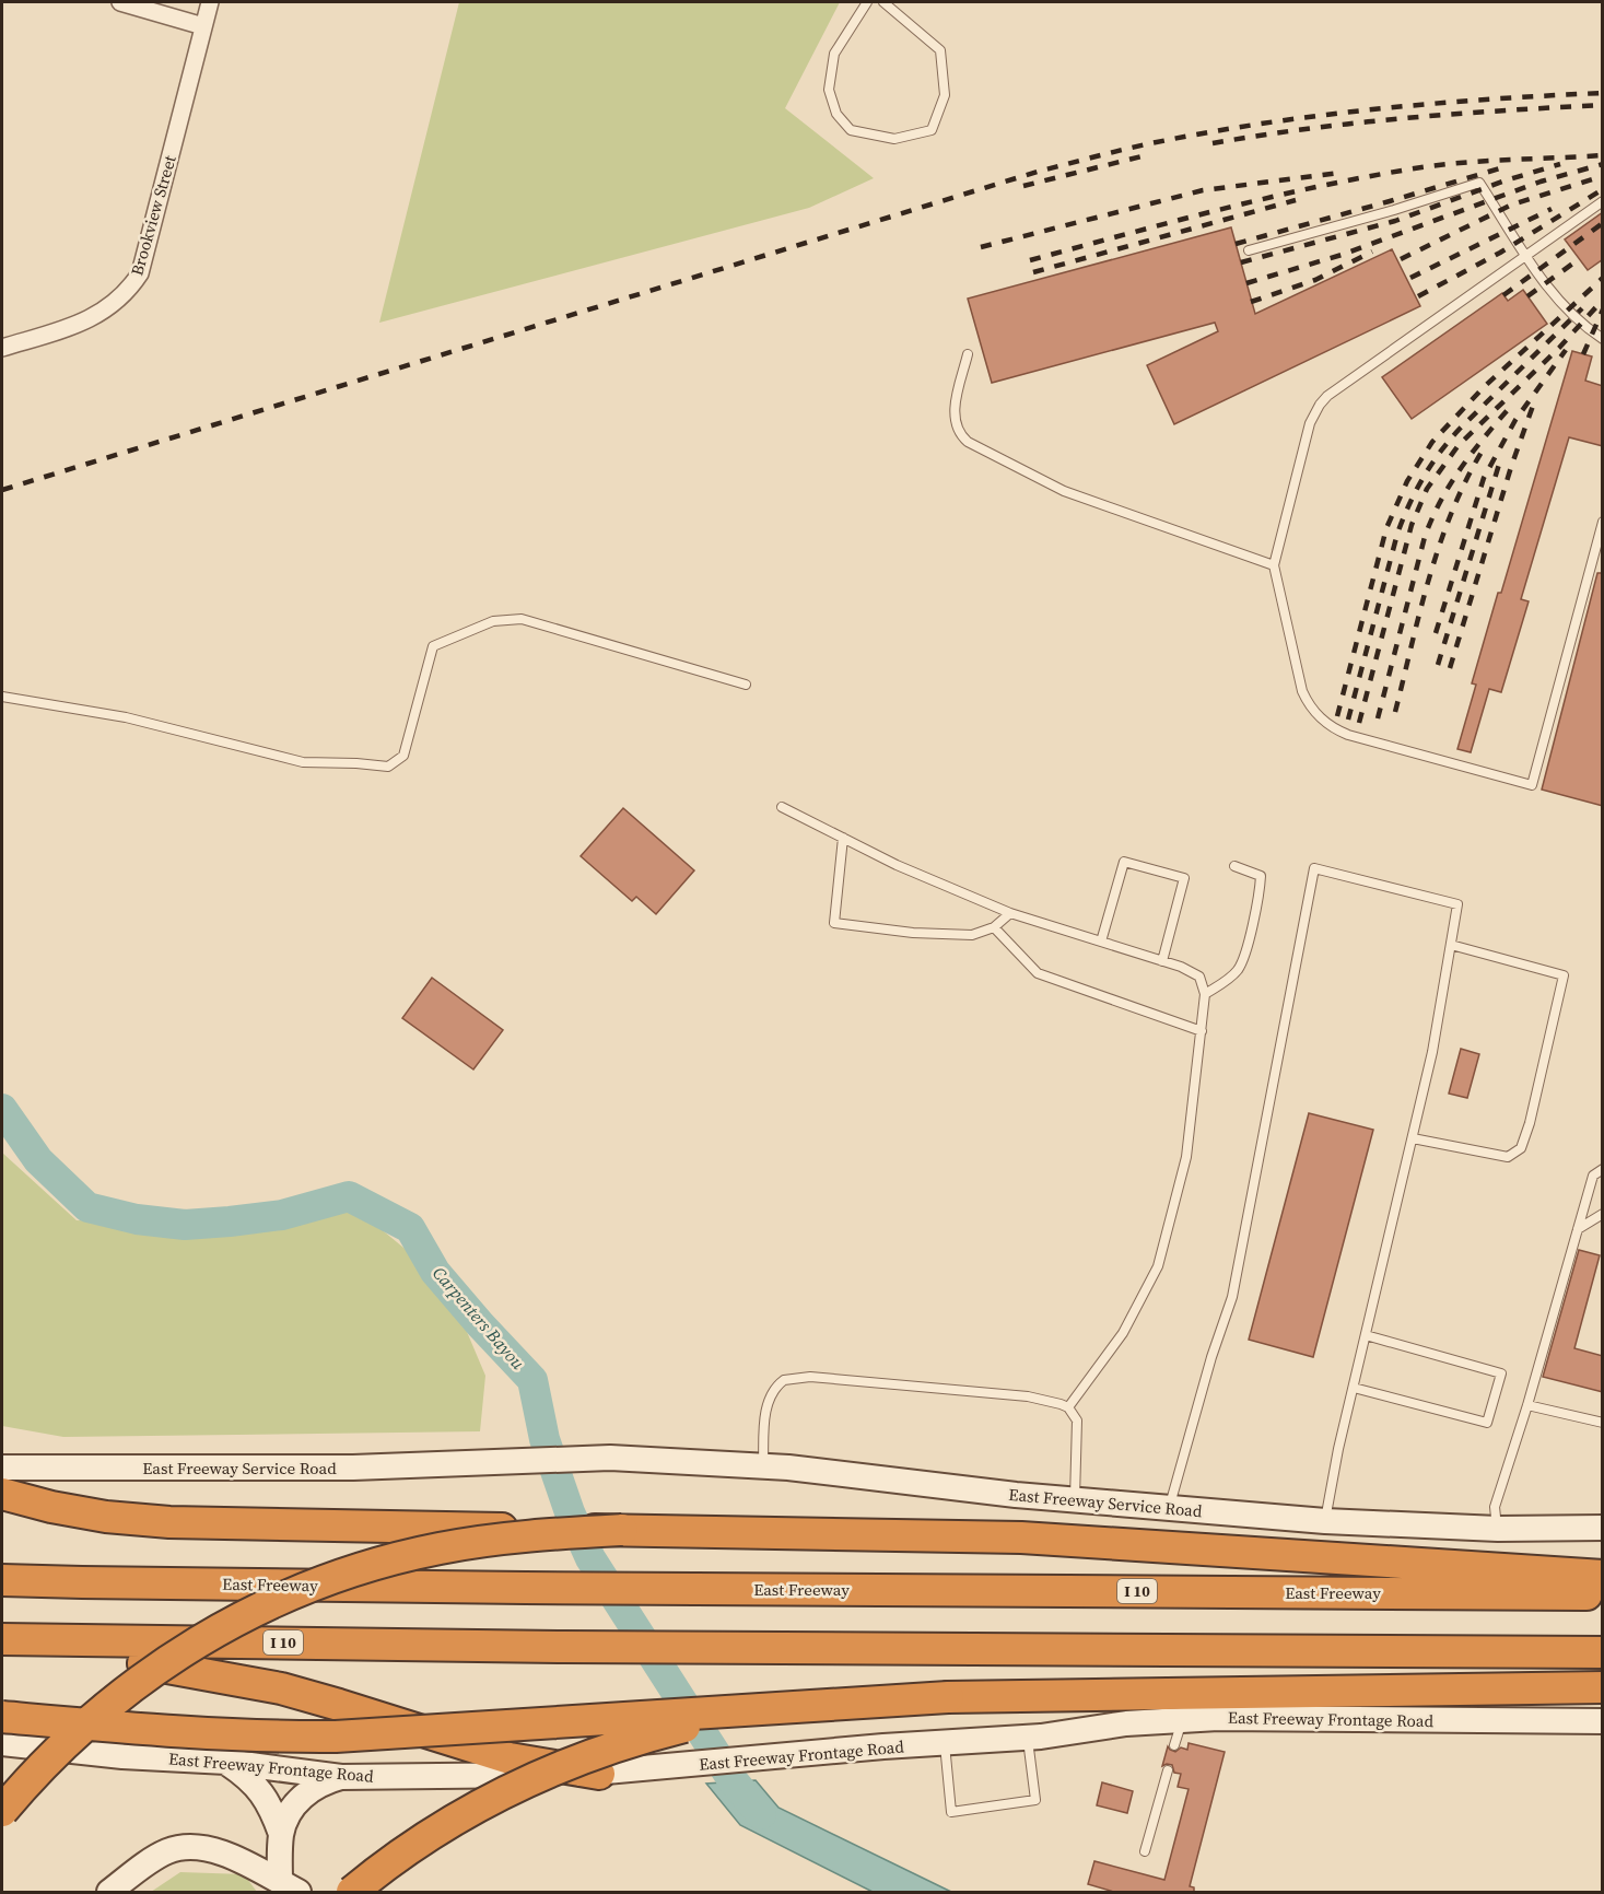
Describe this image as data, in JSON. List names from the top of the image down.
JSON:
{
  "streets": {
    "highway": ["East Freeway", "I 10"],
    "main road": ["East Freeway Service Road", "East Freeway Frontage Road"],
    "street": ["Brookview Street"]
  },
  "water": ["Carpenters Bayou"]
}
